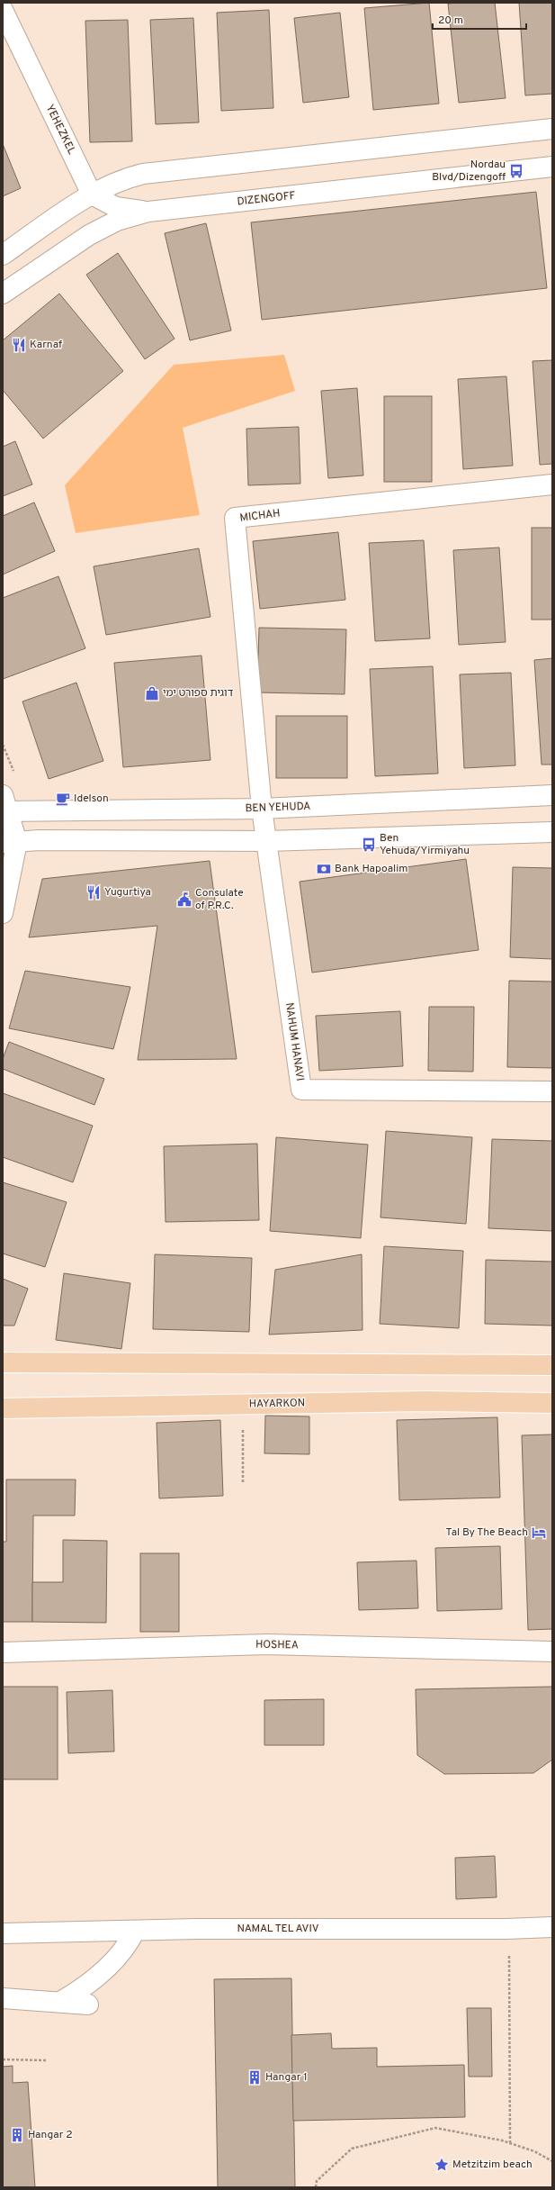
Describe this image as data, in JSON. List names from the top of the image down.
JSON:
{
  "streets": {
    "main road": ["HAYARKON"],
    "street": [
      "YEHEZKEL",
      "DIZENGOFF",
      "MICHAH",
      "BEN YEHUDA",
      "NAHUM HANAVI",
      "HOSHEA",
      "NAMAL TEL AVIV"
    ]
  },
  "crossings": [
    ["MICHAH", "BEN YEHUDA"],
    ["MICHAH", "NAHUM HANAVI"],
    ["BEN YEHUDA", "NAHUM HANAVI"]
  ],
  "places": {
    "bus stop": ["Nordau Blvd/Dizengoff", "Ben Yehuda/Yirmiyahu"],
    "restaurant": ["Karnaf", "Yugurtiya"],
    "shop": ["דוגית ספורט ימי"],
    "cafe": ["Idelson"],
    "bank": ["Bank Hapoalim"],
    "public building": ["Consulate of P.R.C."],
    "hotel": ["Tal By The Beach"],
    "building": ["Hangar 1", "Hangar 2"],
    "place": ["Metzitzim beach"]
  },
  "scale_bar": "20 m"
}
